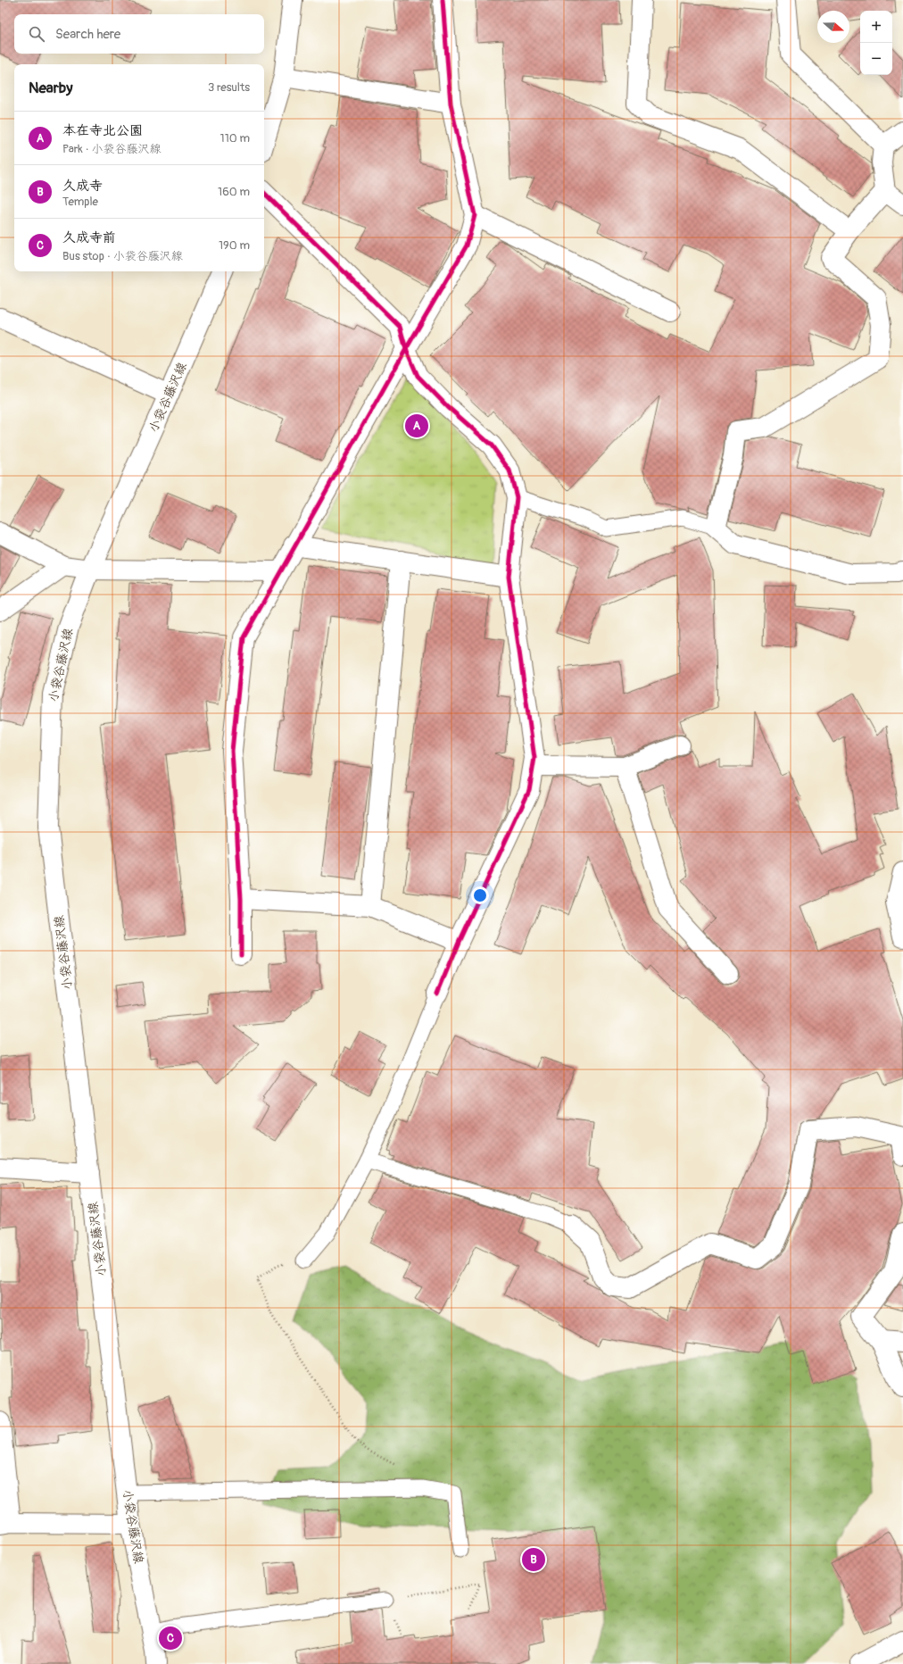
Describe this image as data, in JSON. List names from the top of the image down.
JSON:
{
  "streets": {
    "street": ["小袋谷藤沢線"]
  },
  "north": "right",
  "page": {
    "map_buttons": ["+", "−"],
    "search": "Search here",
    "heading": ["Nearby", "3 results"],
    "list": [
      {
        "mark": "A",
        "name": "本在寺北公園",
        "note": "Park · 小袋谷藤沢線",
        "value": "110 m"
      },
      {
        "mark": "B",
        "name": "久成寺",
        "note": "Temple",
        "value": "160 m"
      },
      {
        "mark": "C",
        "name": "久成寺前",
        "note": "Bus stop · 小袋谷藤沢線",
        "value": "190 m"
      }
    ],
    "pins": ["A", "B", "C"]
  }
}
